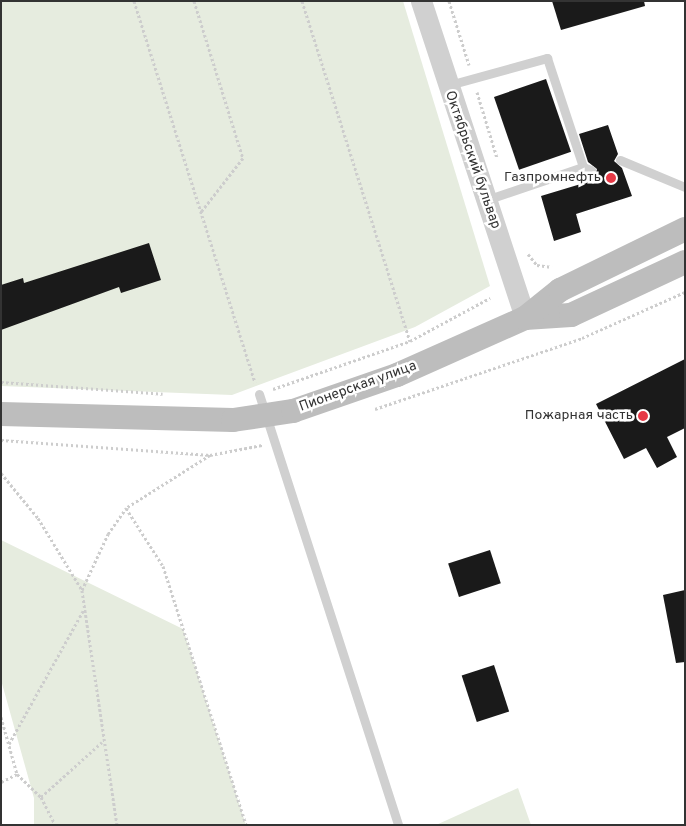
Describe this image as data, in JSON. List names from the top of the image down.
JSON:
{
  "streets": {
    "main road": ["Пионерская улица"],
    "street": ["Октябрьский бульвар"]
  },
  "crossings": [
    ["Октябрьский бульвар", "Пионерская улица"]
  ],
  "places": ["Газпромнефть", "Пожарная часть"]
}
